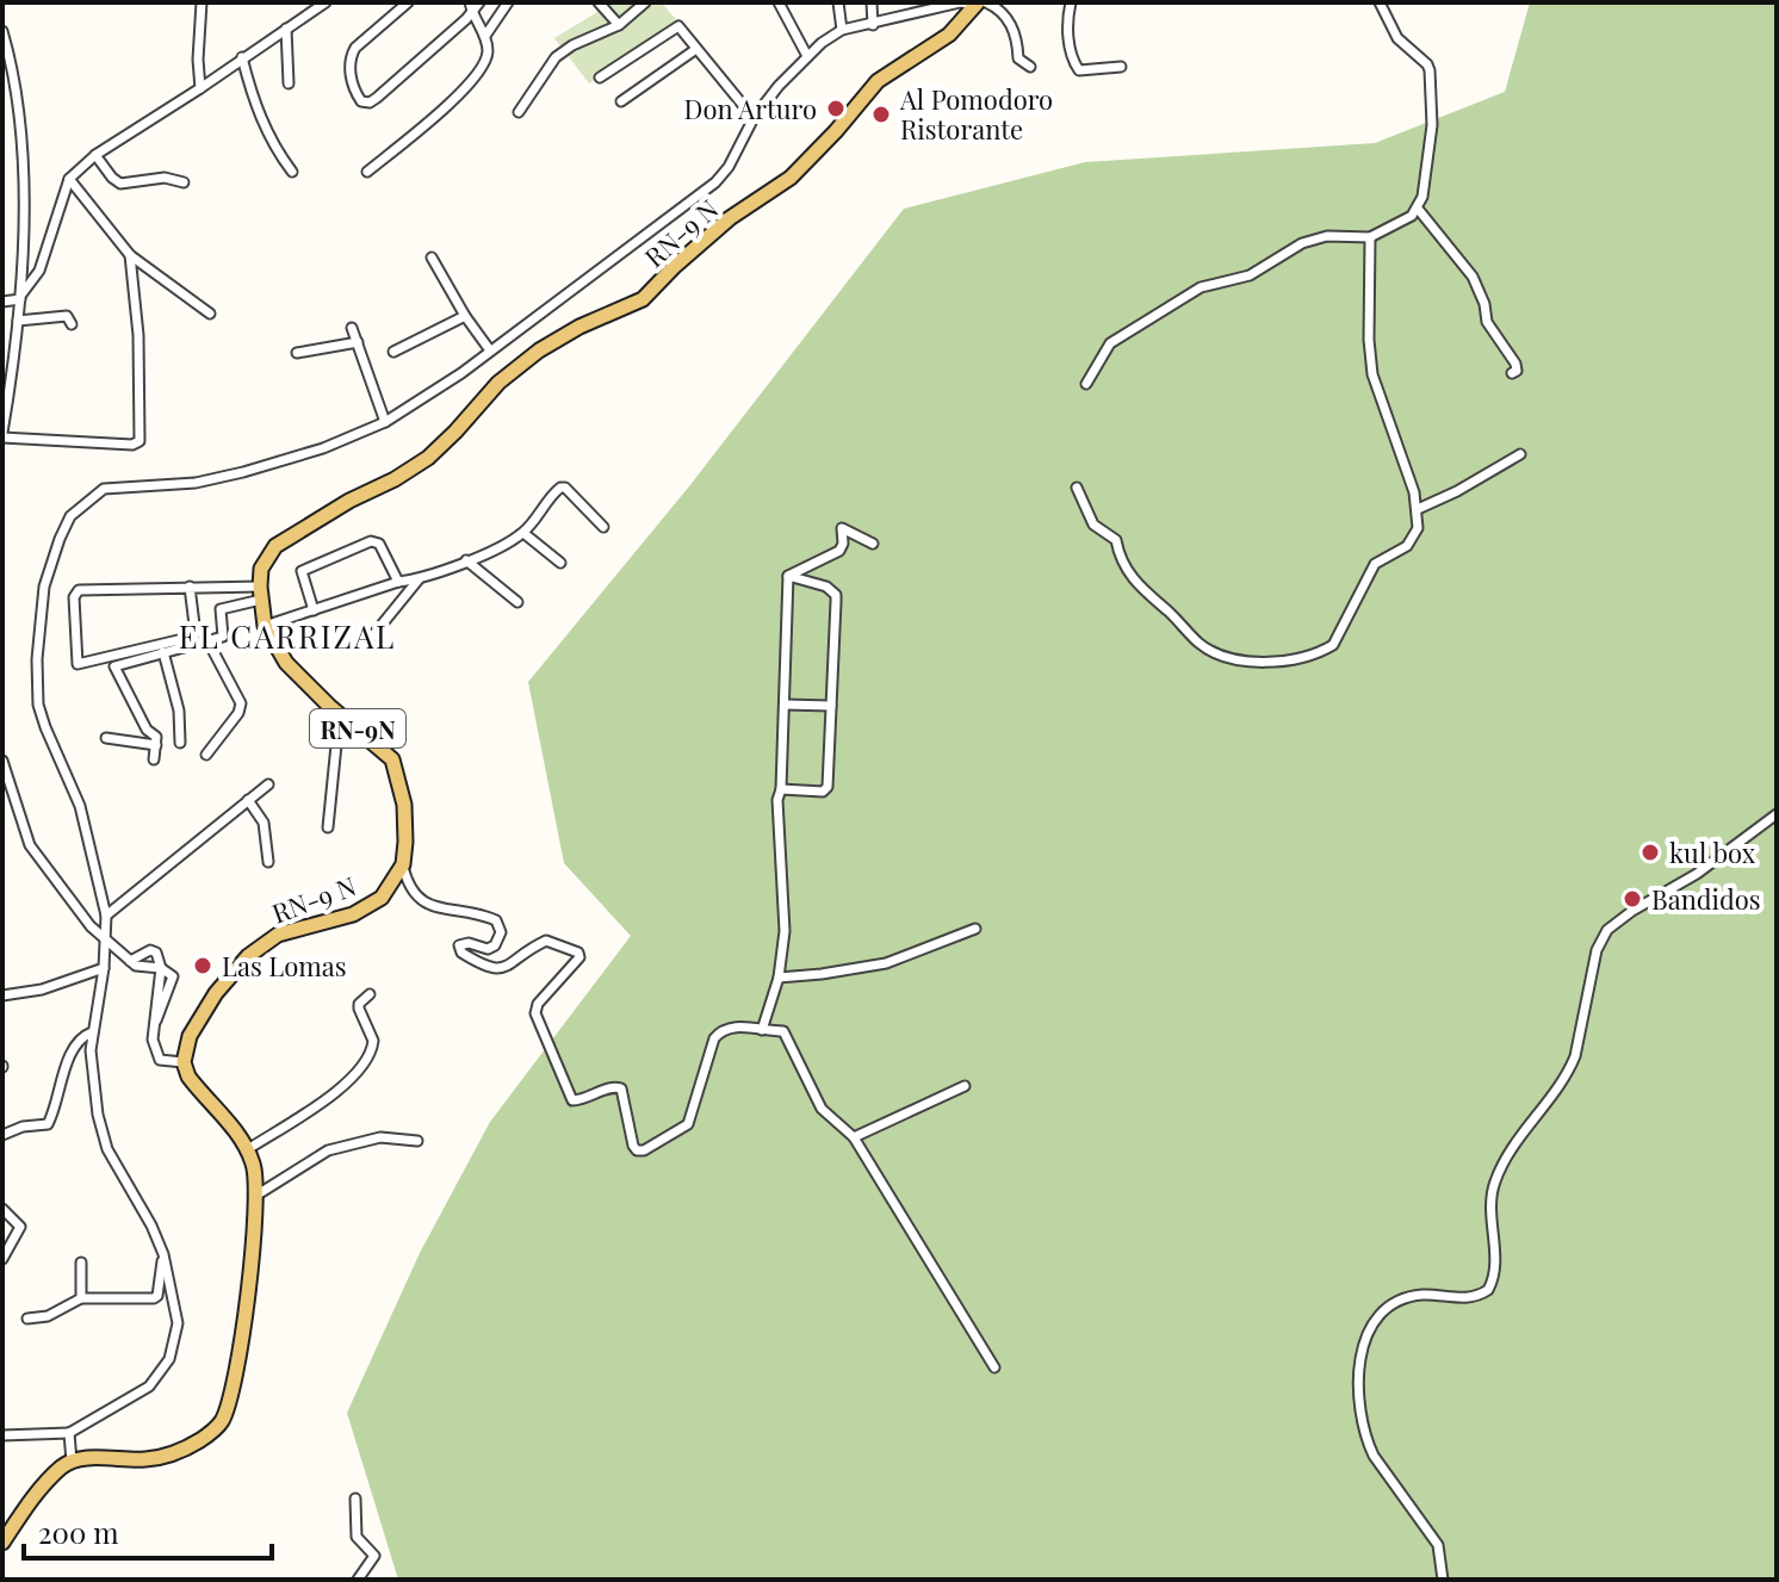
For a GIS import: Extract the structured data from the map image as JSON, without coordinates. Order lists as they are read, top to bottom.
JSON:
{
  "streets": {
    "main road": ["RN-9 N", "RN-9N"]
  },
  "crossings": [
    ["RN-9 N", "RN-9N"]
  ],
  "districts": ["EL CARRIZAL"],
  "places": [
    "Don Arturo",
    "Al Pomodoro Ristorante",
    "kul box",
    "Bandidos",
    "Las Lomas"
  ],
  "scale_bar": "200 m"
}
